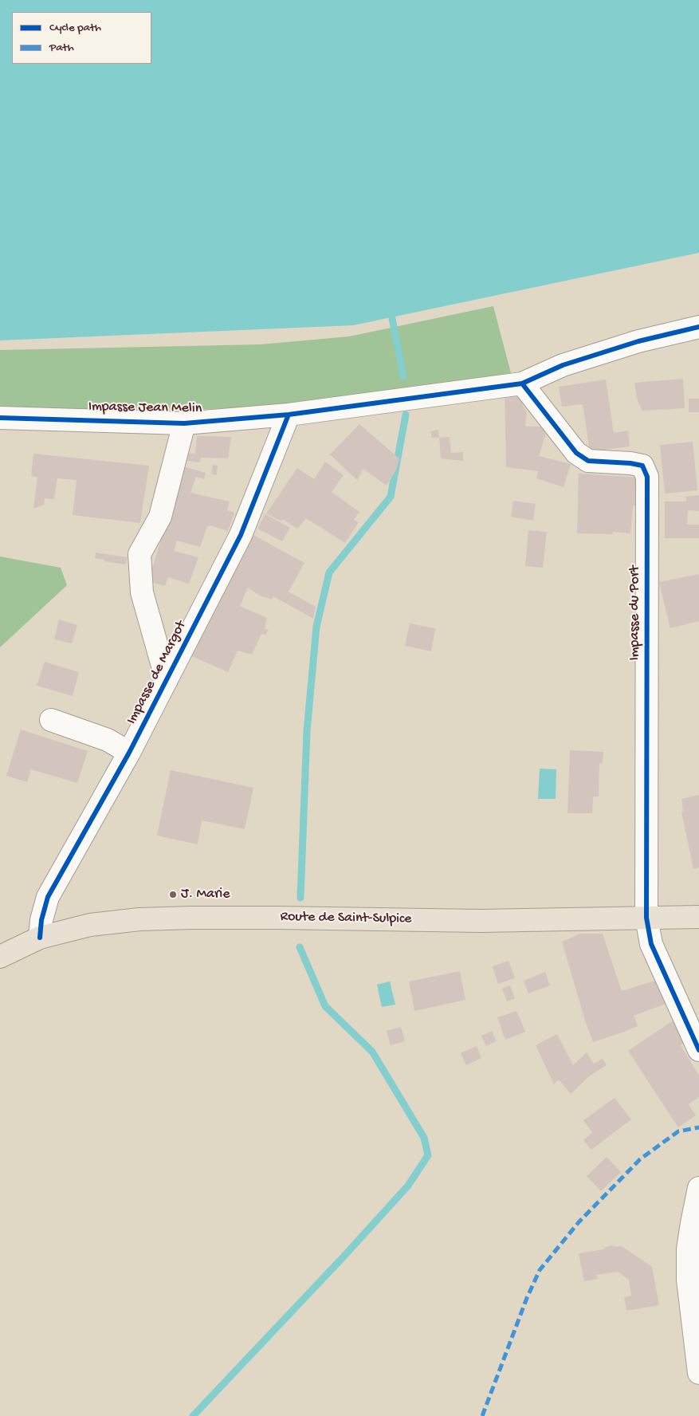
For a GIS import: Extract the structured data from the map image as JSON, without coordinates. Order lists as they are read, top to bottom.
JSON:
{
  "streets": {
    "main road": ["Route de Saint-Sulpice"],
    "street": ["Impasse Jean Melin", "Impasse du Port", "Impasse de Margot"]
  },
  "crossings": [
    ["Impasse Jean Melin", "Impasse du Port"],
    ["Impasse Jean Melin", "Impasse de Margot"],
    ["Impasse du Port", "Route de Saint-Sulpice"],
    ["Impasse de Margot", "Route de Saint-Sulpice"]
  ],
  "places": ["J. Marie"],
  "legend": ["Cycle path", "Path"]
}
